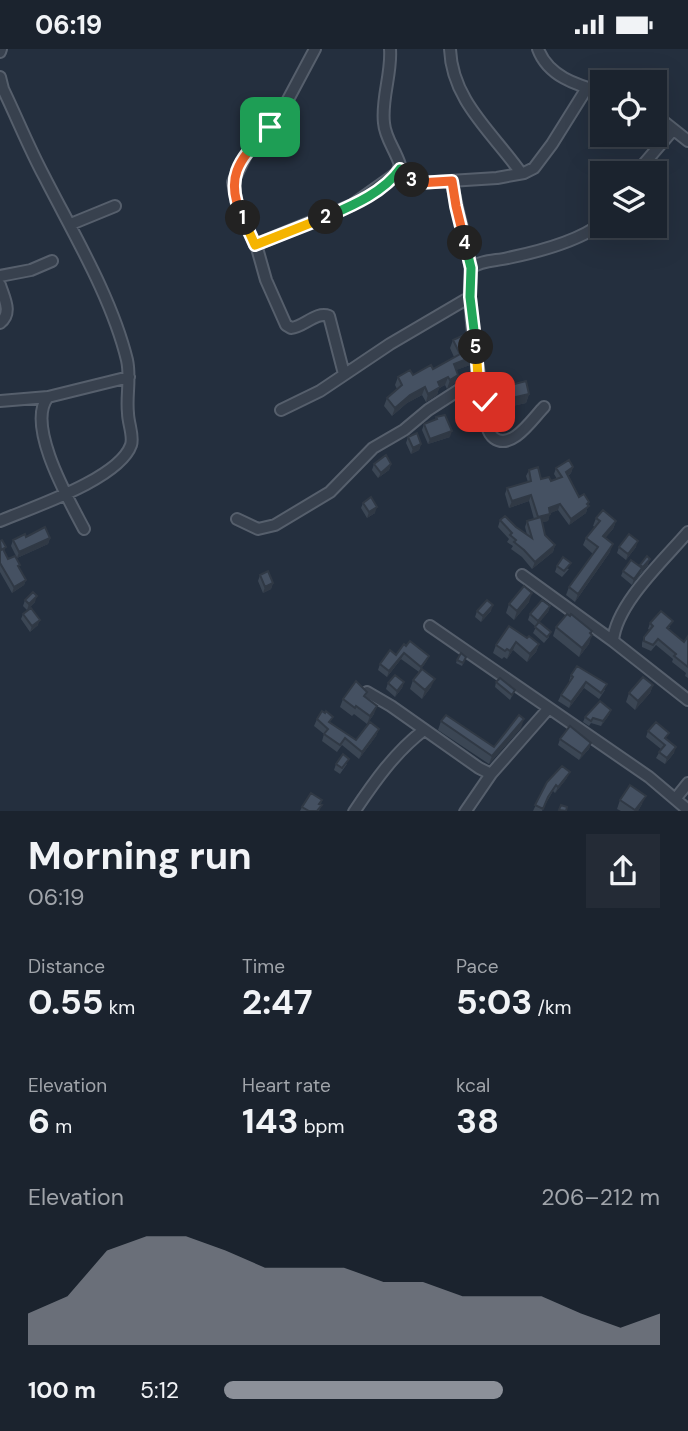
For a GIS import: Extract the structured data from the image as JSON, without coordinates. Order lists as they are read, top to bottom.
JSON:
{
  "page": {
    "status": "06:19",
    "pins": [
      "3",
      "2",
      "1",
      "4",
      "5"
    ],
    "heading": ["Morning run", "06:19"],
    "stats": [
      ["Distance", "0.55 km"],
      ["Time", "2:47"],
      ["Pace", "5:03 /km"],
      ["Elevation", "6 m"],
      ["Heart rate", "143 bpm"],
      ["kcal", "38"]
    ],
    "chart": ["Elevation", "206–212 m"],
    "list": [
      {
        "name": "100 m",
        "note": "5:12"
      }
    ]
  }
}
